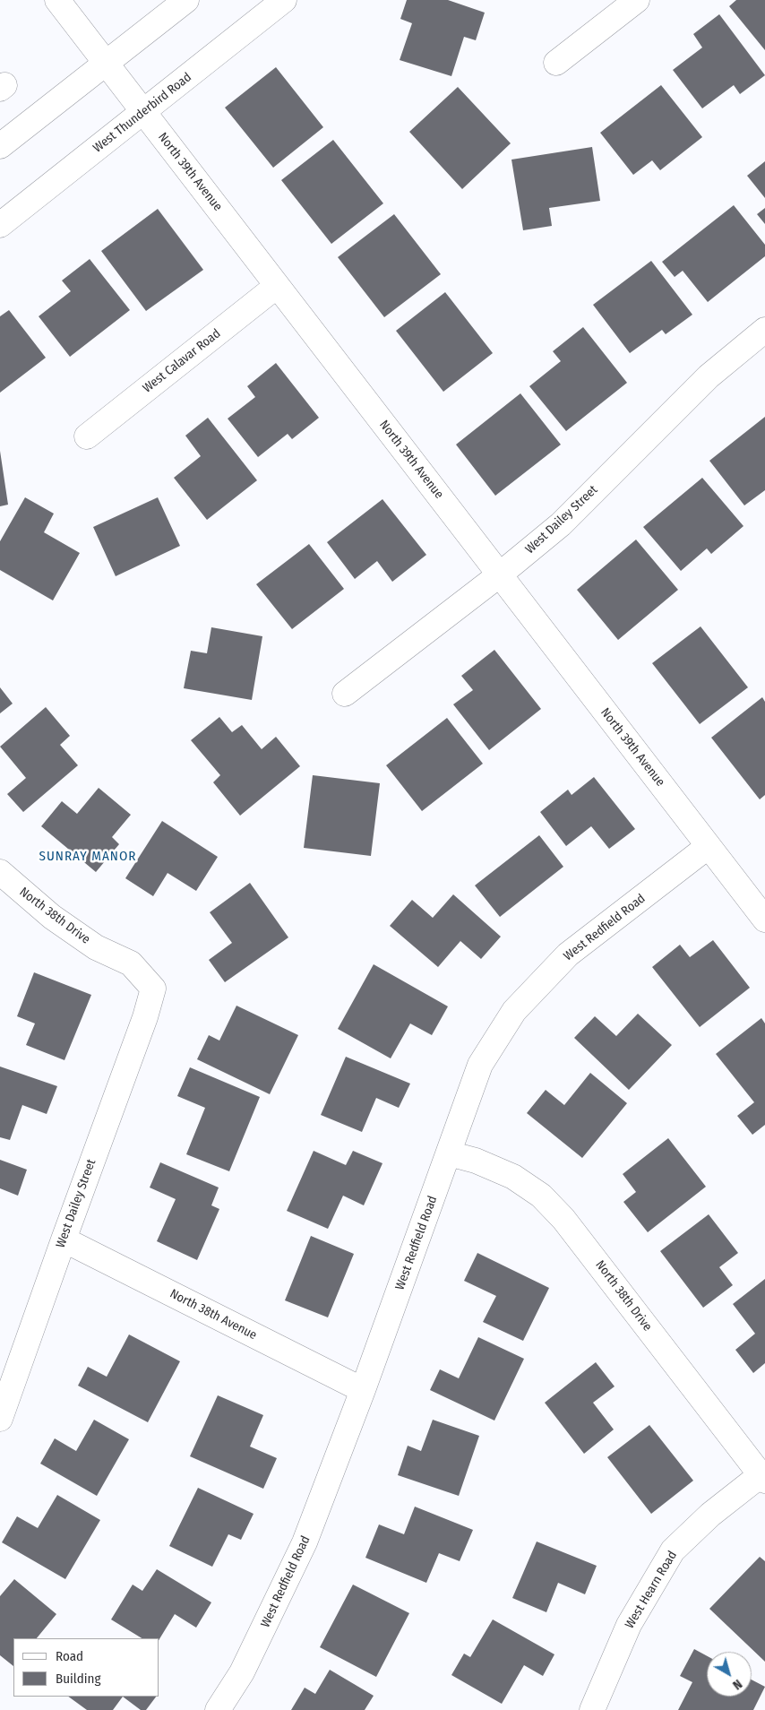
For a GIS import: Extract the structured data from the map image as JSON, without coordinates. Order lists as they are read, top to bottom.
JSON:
{
  "streets": {
    "street": [
      "West Thunderbird Road",
      "North 39th Avenue",
      "West Calavar Road",
      "West Dailey Street",
      "North 38th Drive",
      "West Redfield Road",
      "North 38th Avenue",
      "West Hearn Road"
    ]
  },
  "crossings": [
    ["West Thunderbird Road", "North 39th Avenue"],
    ["North 39th Avenue", "West Calavar Road"],
    ["North 39th Avenue", "West Dailey Street"],
    ["North 39th Avenue", "West Redfield Road"],
    ["West Dailey Street", "North 38th Drive"],
    ["West Dailey Street", "North 38th Avenue"],
    ["North 38th Drive", "West Redfield Road"],
    ["North 38th Drive", "West Hearn Road"],
    ["West Redfield Road", "North 38th Avenue"]
  ],
  "districts": ["SUNRAY MANOR"],
  "legend": ["Road", "Building"],
  "north": "bottom right"
}
